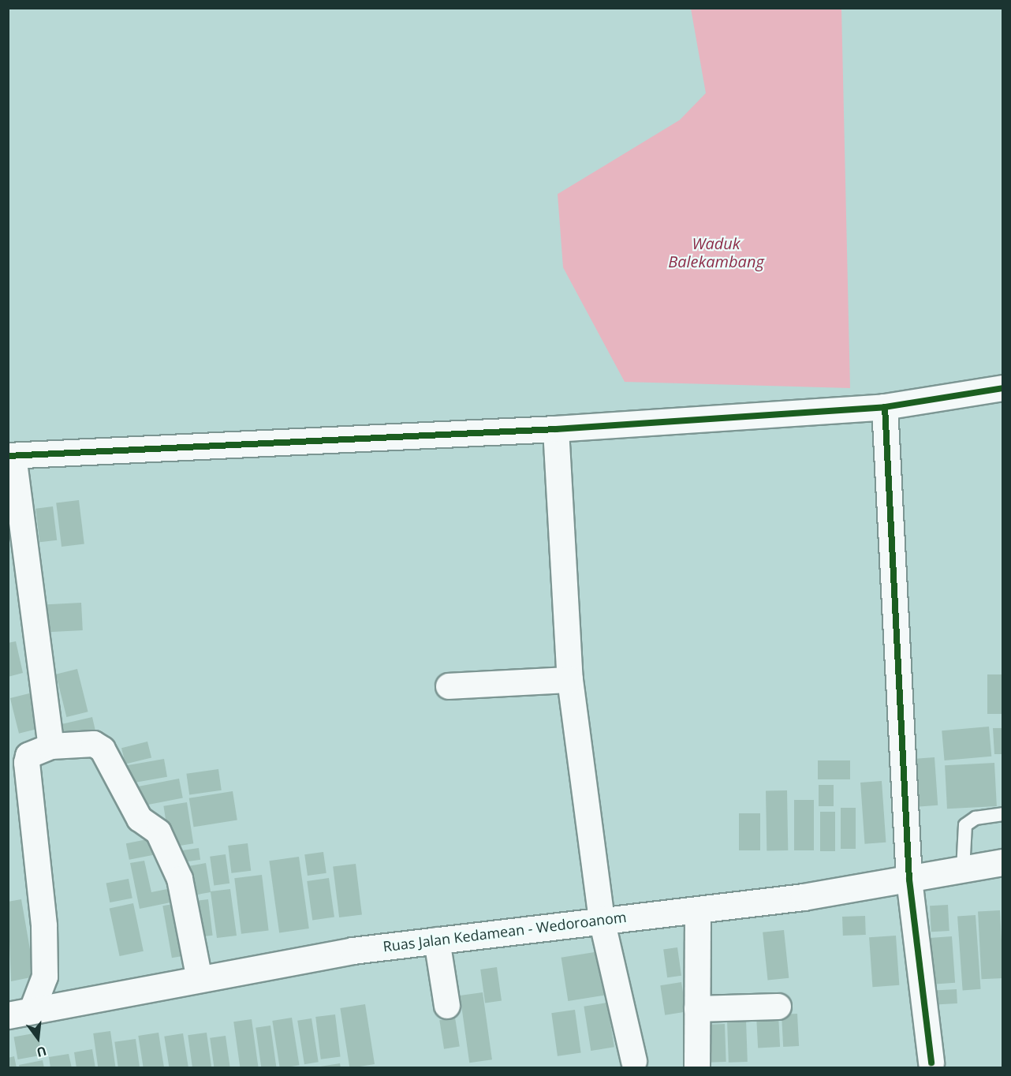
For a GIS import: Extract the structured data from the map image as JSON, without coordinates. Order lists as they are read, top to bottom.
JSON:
{
  "streets": {
    "main road": ["Ruas Jalan Kedamean - Wedoroanom"]
  },
  "water": ["Waduk Balekambang"],
  "north": "bottom"
}
